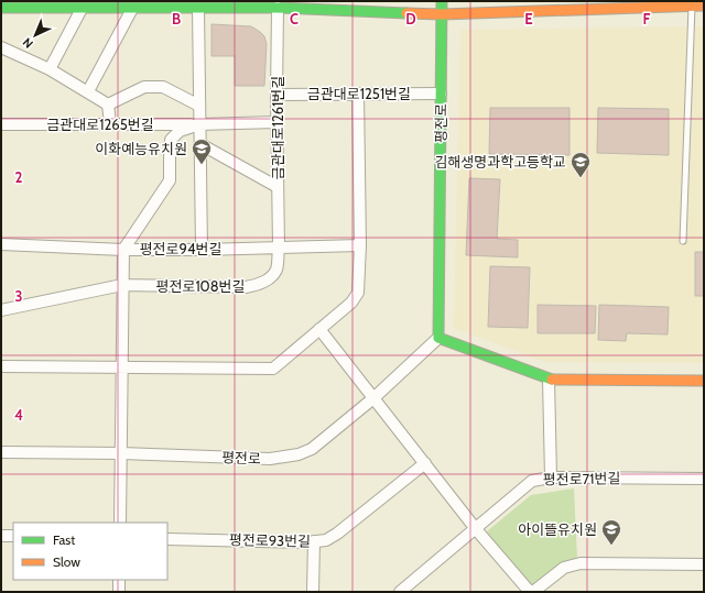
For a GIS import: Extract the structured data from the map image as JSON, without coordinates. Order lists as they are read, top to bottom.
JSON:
{
  "streets": {
    "main road": ["평전로"],
    "street": [
      "금관대로1251번길",
      "금관대로1265번길",
      "금관대로1261번길",
      "평전로94번길",
      "평전로108번길",
      "평전로71번길",
      "평전로93번길"
    ]
  },
  "crossings": [
    ["금관대로1251번길", "평전로"],
    ["금관대로1251번길", "금관대로1261번길"],
    ["금관대로1265번길", "금관대로1261번길"],
    ["금관대로1261번길", "평전로94번길"],
    ["금관대로1261번길", "평전로108번길"],
    ["평전로94번길", "평전로108번길"]
  ],
  "places": {
    "school or university": ["이화예능유치원", "김해생명과학고등학교", "아이뜰유치원"]
  },
  "legend": ["Fast", "Slow"],
  "north": "bottom left",
  "grid": {
    "columns": [
      "B",
      "C",
      "D",
      "E",
      "F"
    ],
    "rows": ["2", "3", "4"]
  }
}
